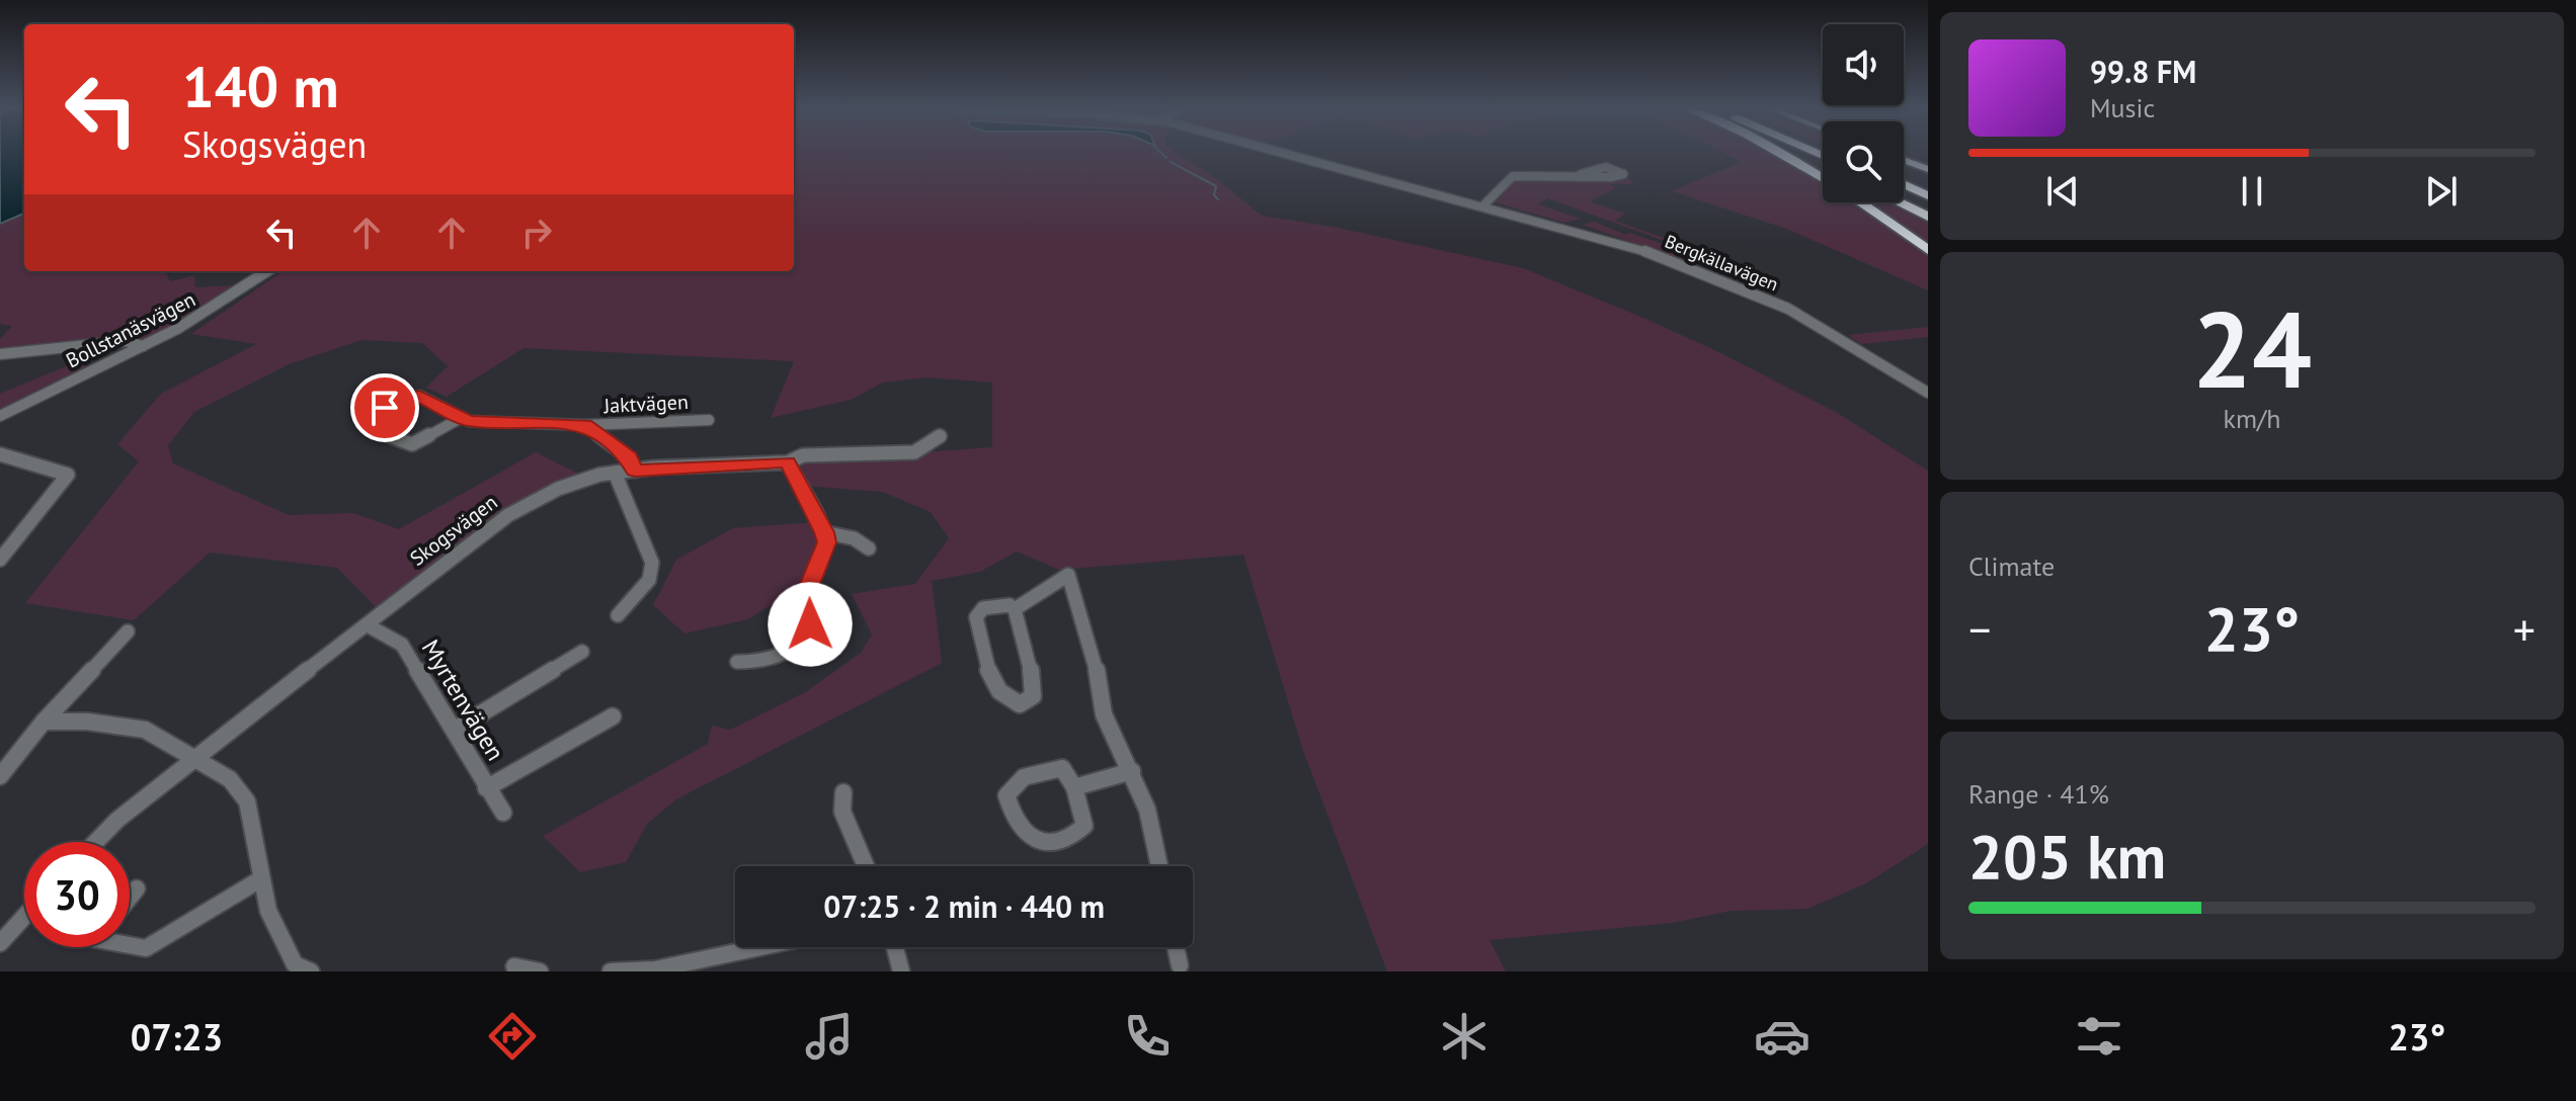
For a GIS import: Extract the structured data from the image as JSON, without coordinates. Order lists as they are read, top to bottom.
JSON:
{
  "streets": {
    "street": [
      "Bergkällavägen",
      "Bollstanäsvägen",
      "Jaktvägen",
      "Skogsvägen",
      "Myrtenvägen"
    ]
  },
  "crossings": [
    ["Jaktvägen", "Skogsvägen"],
    ["Skogsvägen", "Myrtenvägen"]
  ],
  "page": {
    "turn": ["140 m", "Skogsvägen"],
    "song": ["99.8 FM", "Music"],
    "tile": [
      ["24", "km/h"],
      "Climate",
      ["Range · 41%", "205 km"]
    ],
    "heat": ["−", "23°", "+"],
    "limit": "30",
    "trip": "07:25 · 2 min · 440 m",
    "tabs": ["07:23", "23°"]
  }
}
